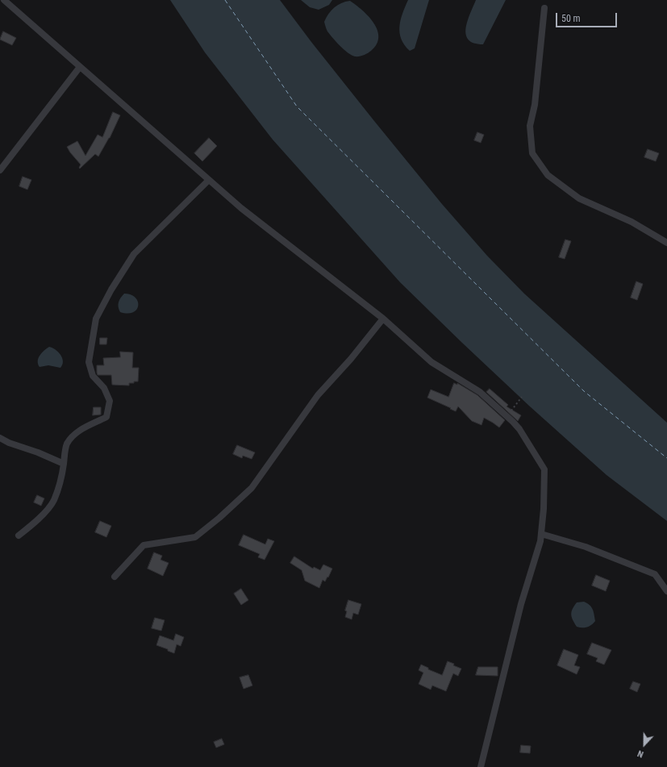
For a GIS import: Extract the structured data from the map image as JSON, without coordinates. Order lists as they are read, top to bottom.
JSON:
{
  "scale_bar": "50 m",
  "north": "bottom"
}
